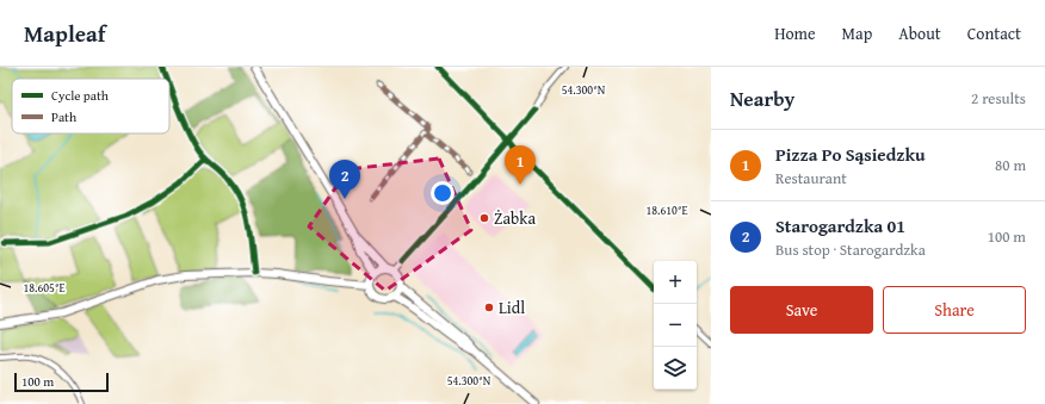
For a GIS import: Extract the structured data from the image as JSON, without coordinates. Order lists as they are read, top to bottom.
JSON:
{
  "places": ["Żabka", "Lidl"],
  "legend": ["Cycle path", "Path"],
  "scale_bar": "100 m",
  "page": {
    "header": "Mapleaf",
    "nav": [
      "Home",
      "Map",
      "About",
      "Contact"
    ],
    "heading": ["Nearby", "2 results"],
    "list": [
      {
        "mark": "1",
        "name": "Pizza Po Sąsiedzku",
        "note": "Restaurant",
        "value": "80 m"
      },
      {
        "mark": "2",
        "name": "Starogardzka 01",
        "note": "Bus stop · Starogardzka",
        "value": "100 m"
      }
    ],
    "pins": ["1", "2"],
    "map_buttons": ["+", "−"],
    "buttons": ["Save", "Share"],
    "scale": "100 m"
  },
  "coordinates": ["54.300°N", "18.610°E", "18.605°E"]
}
